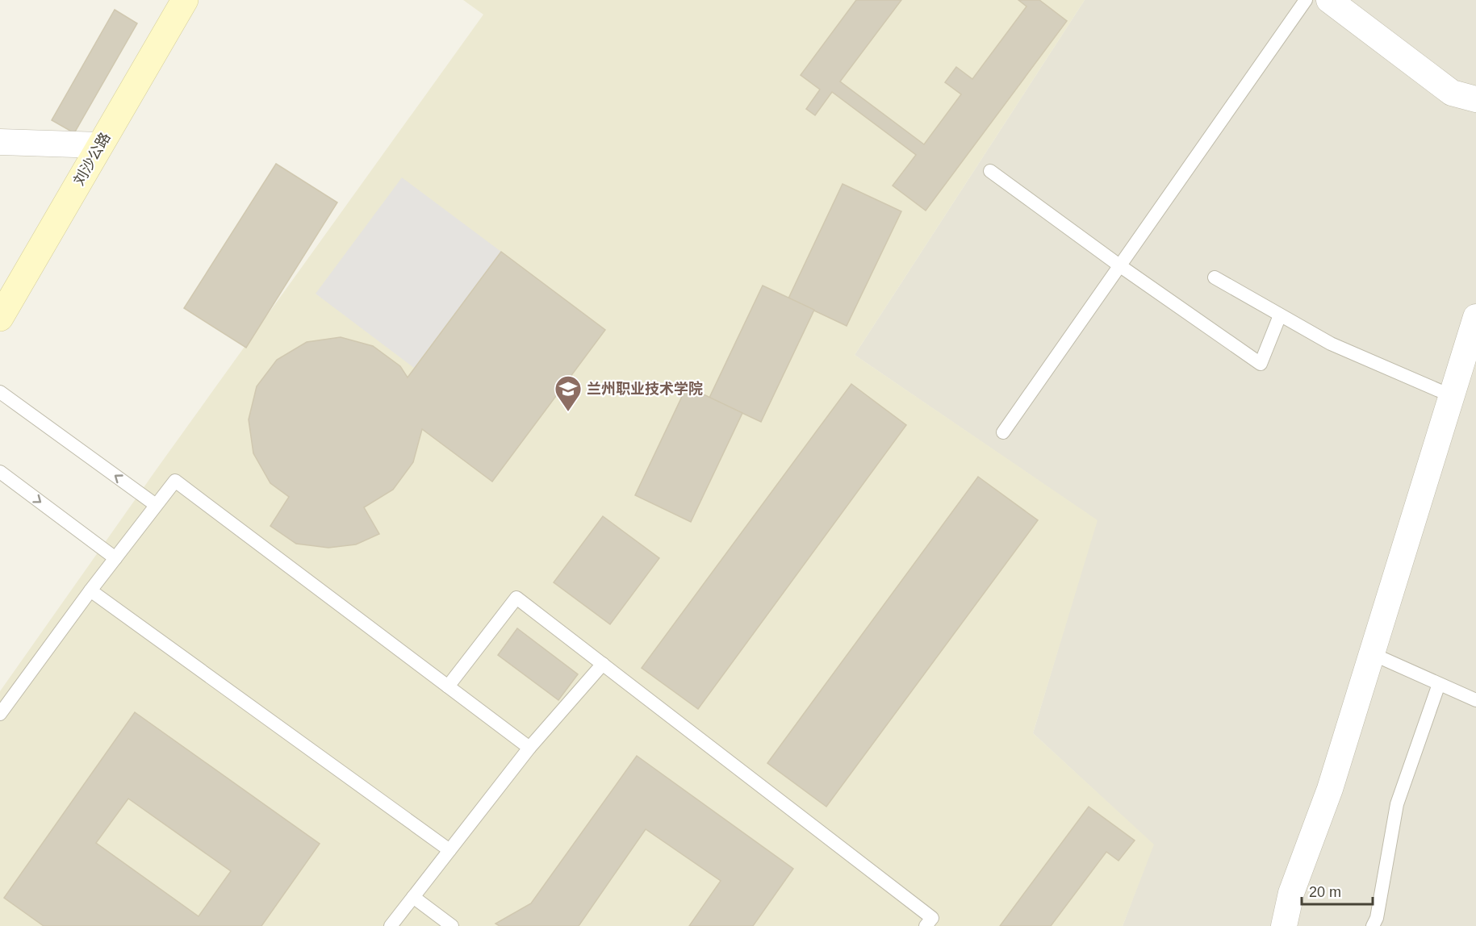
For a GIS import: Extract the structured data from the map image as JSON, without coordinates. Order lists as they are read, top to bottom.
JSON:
{
  "streets": {
    "main road": ["刘沙公路"]
  },
  "places": {
    "school or university": ["兰州职业技术学院"]
  },
  "scale_bar": "20 m"
}
